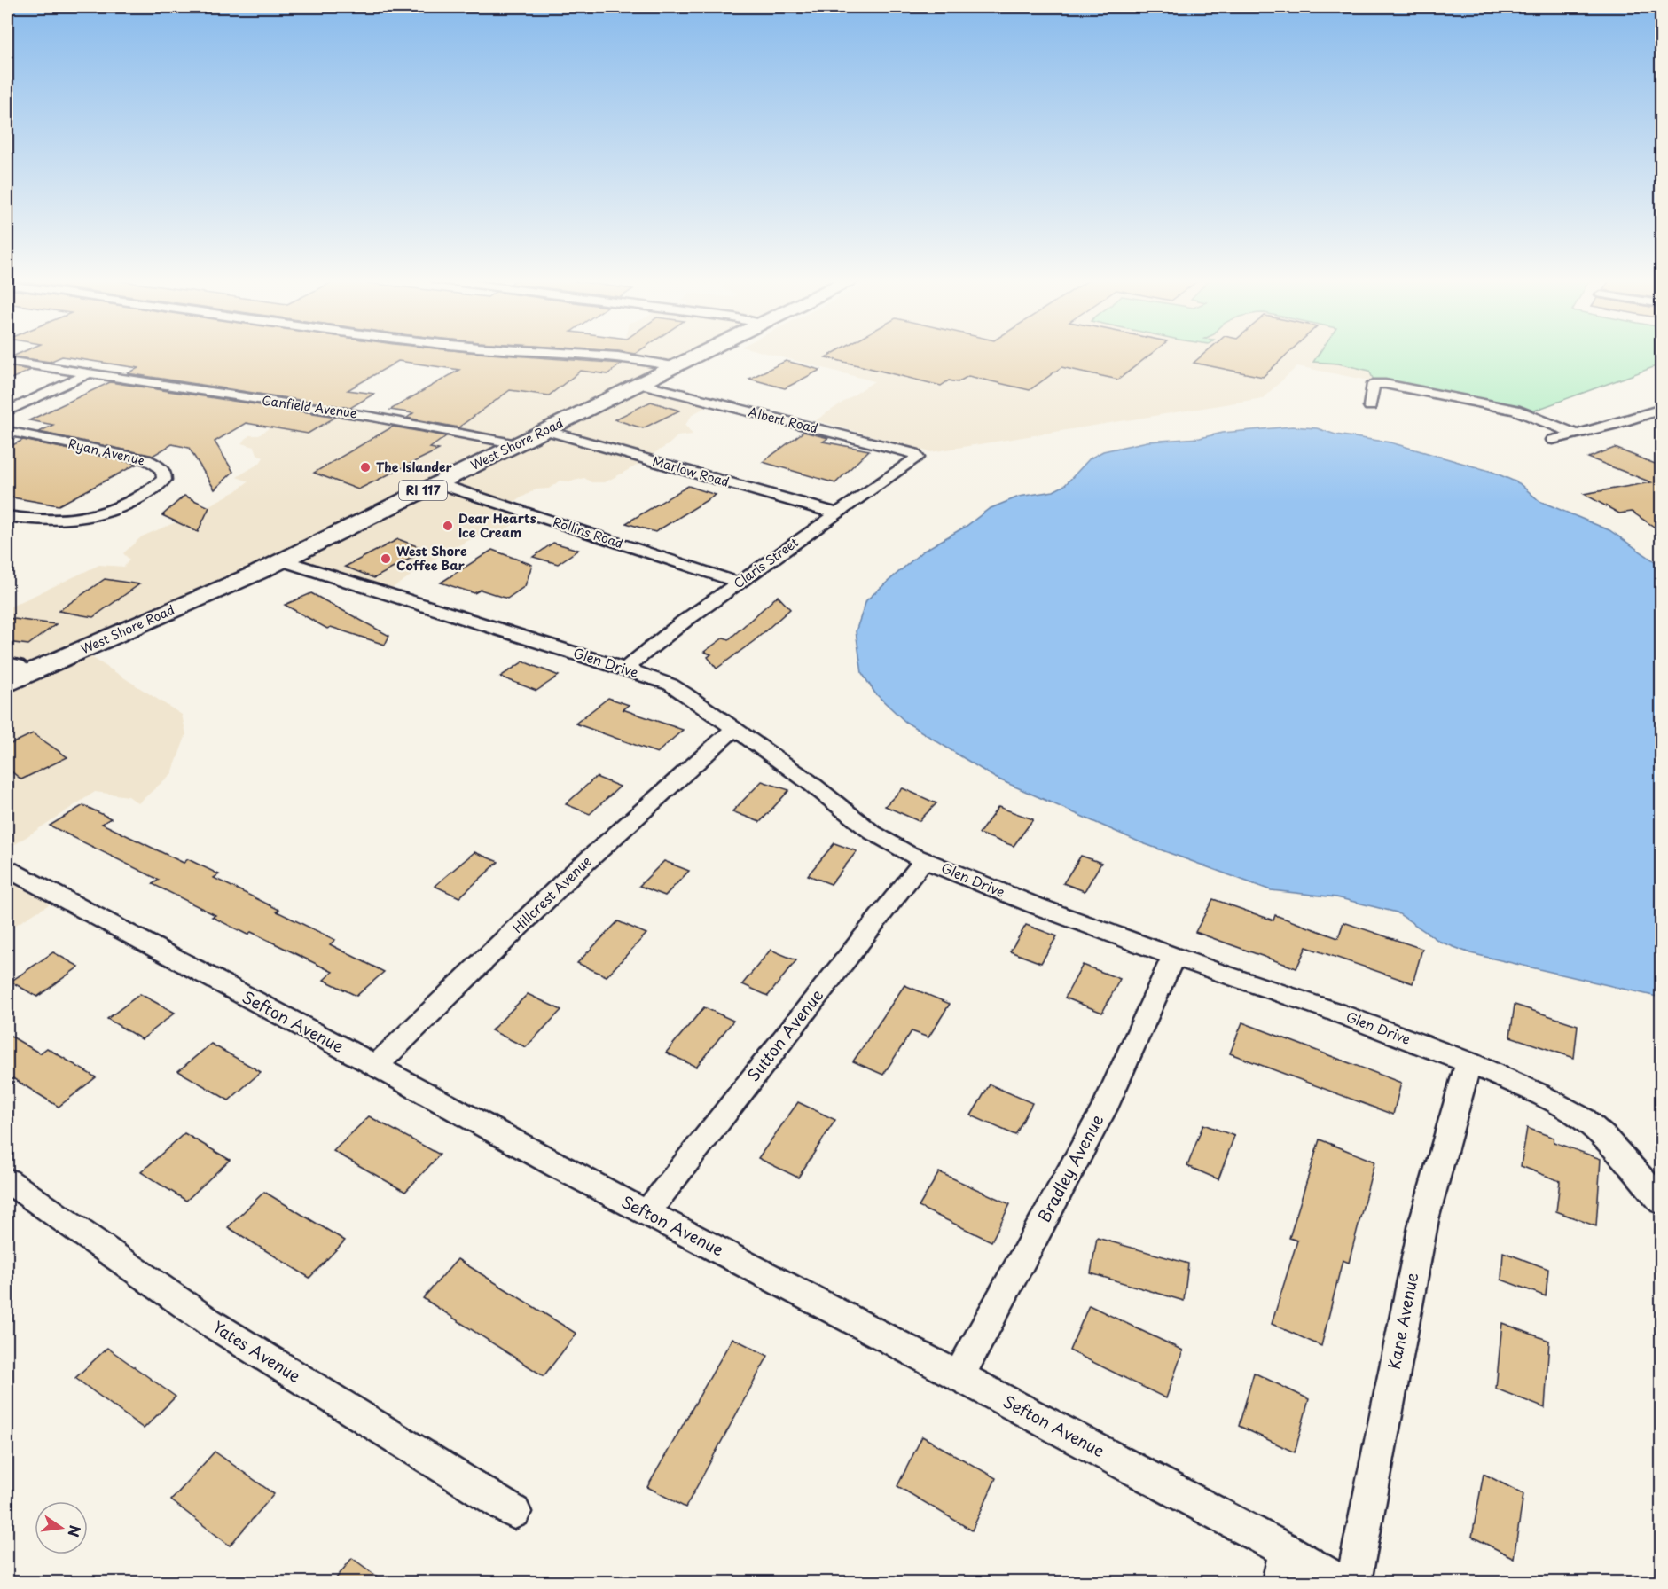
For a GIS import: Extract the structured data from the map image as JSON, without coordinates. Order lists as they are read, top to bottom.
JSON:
{
  "streets": {
    "main road": ["West Shore Road", "RI 117"],
    "street": [
      "Canfield Avenue",
      "Albert Road",
      "Ryan Avenue",
      "Marlow Road",
      "Rollins Road",
      "Claris Street",
      "Glen Drive",
      "Hillcrest Avenue",
      "Sefton Avenue",
      "Sutton Avenue",
      "Bradley Avenue",
      "Kane Avenue",
      "Yates Avenue"
    ]
  },
  "crossings": [
    ["Canfield Avenue", "West Shore Road"],
    ["Albert Road", "West Shore Road"],
    ["Albert Road", "Claris Street"],
    ["West Shore Road", "Marlow Road"],
    ["West Shore Road", "Rollins Road"],
    ["West Shore Road", "Glen Drive"],
    ["Marlow Road", "Claris Street"],
    ["Rollins Road", "Claris Street"],
    ["Claris Street", "Glen Drive"],
    ["Glen Drive", "Hillcrest Avenue"],
    ["Glen Drive", "Sutton Avenue"],
    ["Glen Drive", "Bradley Avenue"],
    ["Glen Drive", "Kane Avenue"],
    ["Hillcrest Avenue", "Sefton Avenue"],
    ["Sefton Avenue", "Sutton Avenue"],
    ["Sefton Avenue", "Bradley Avenue"]
  ],
  "places": ["The Islander", "Dear Hearts Ice Cream", "West Shore Coffee Bar"],
  "north": "right"
}
